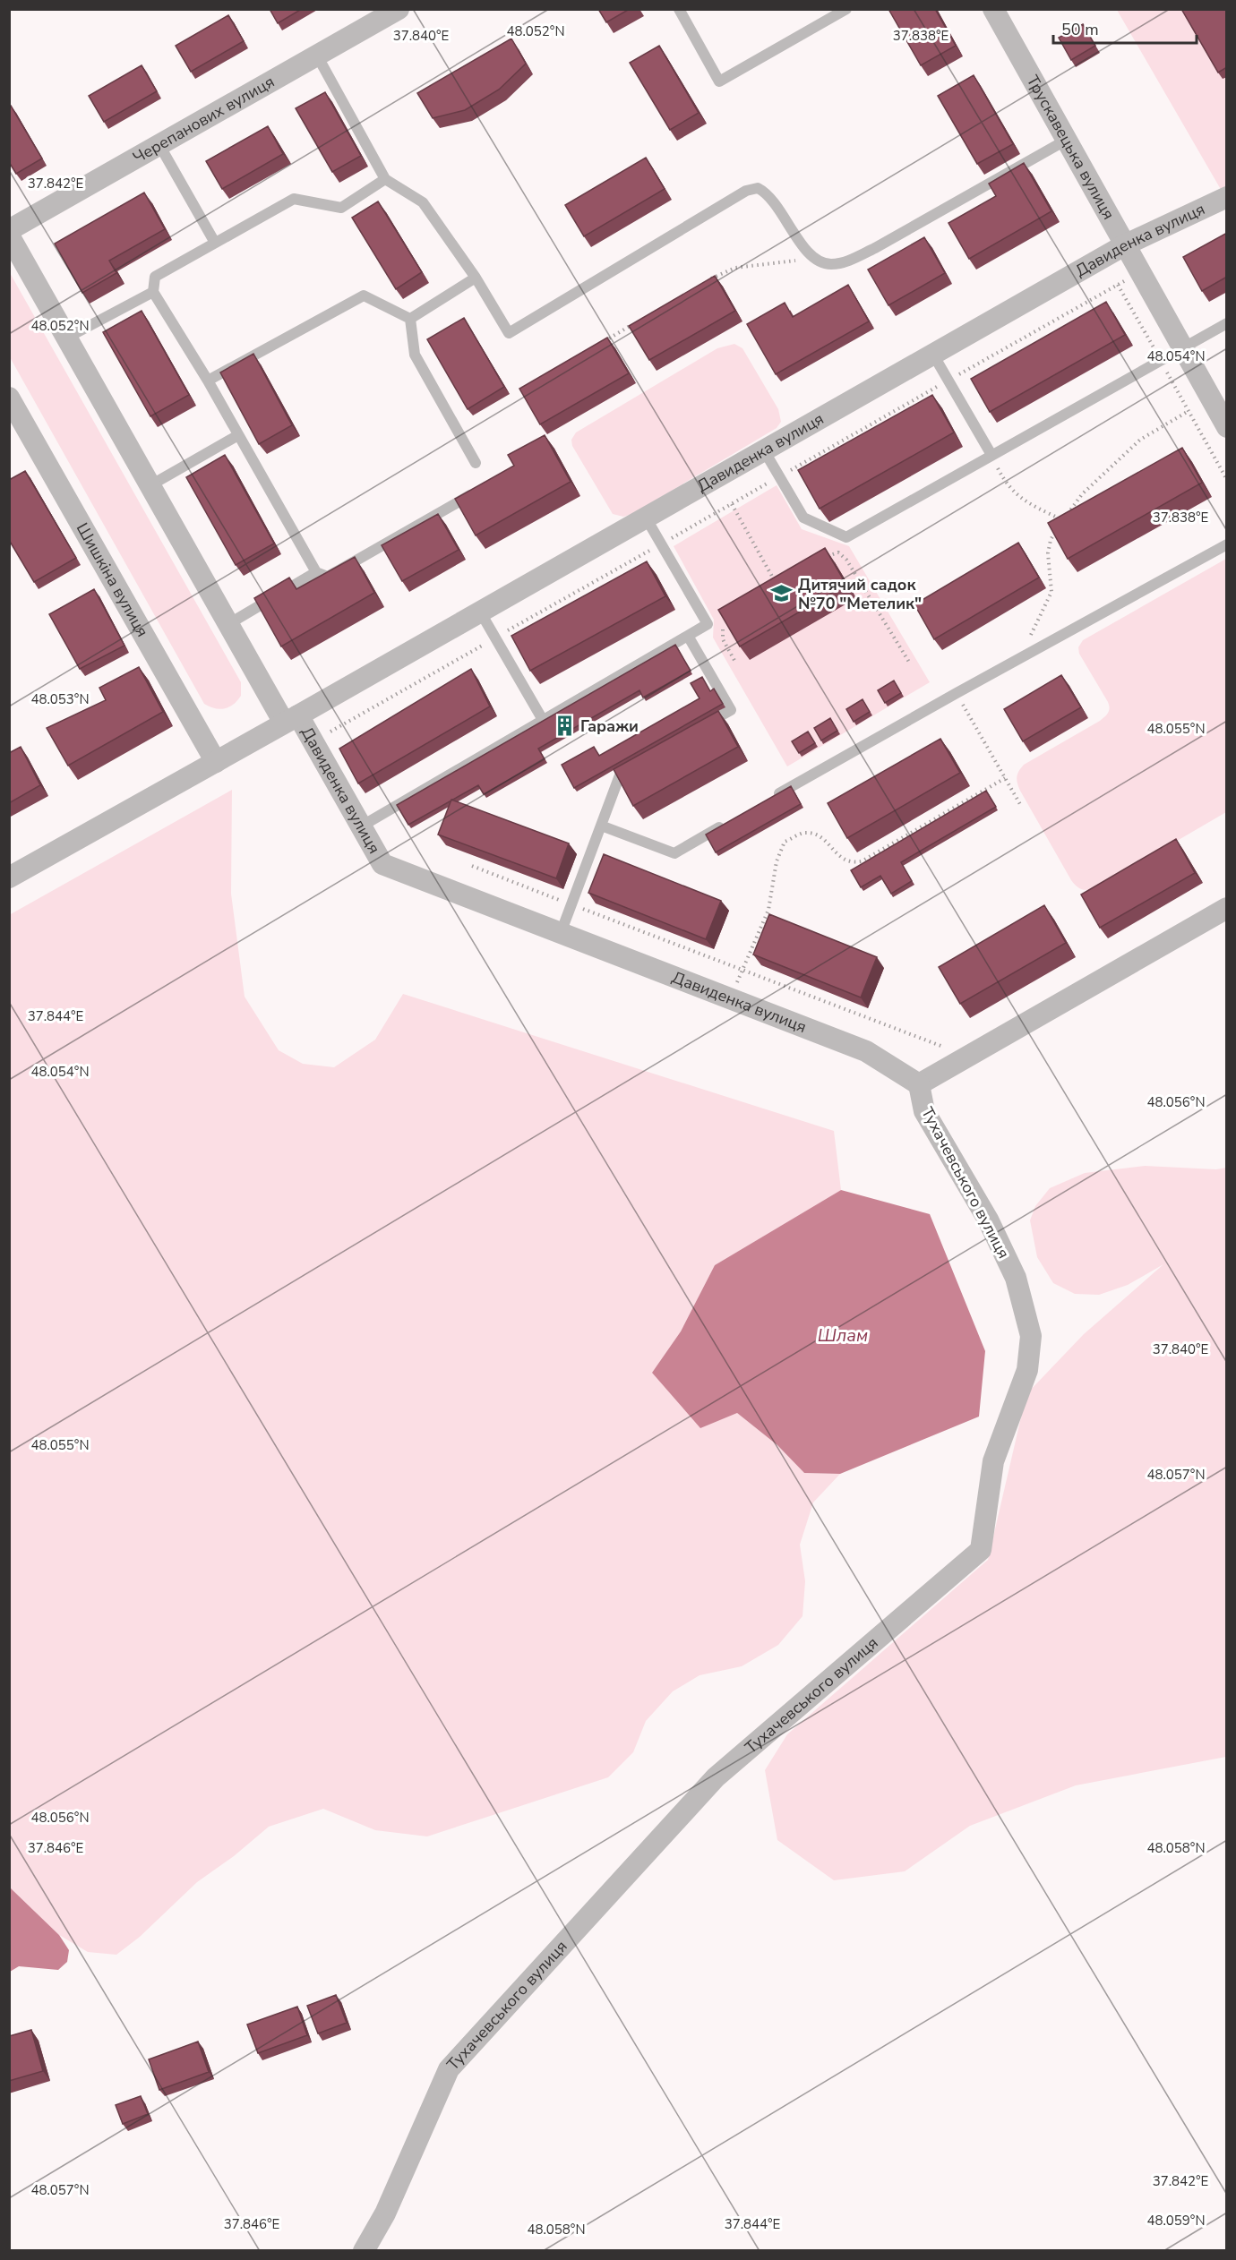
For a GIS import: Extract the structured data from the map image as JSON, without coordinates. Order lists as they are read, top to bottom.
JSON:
{
  "streets": {
    "street": [
      "Черепанових вулиця",
      "Трускавецька вулиця",
      "Давиденка вулиця",
      "Шишкiна вулиця",
      "Тухачевського вулиця"
    ]
  },
  "crossings": [
    ["Трускавецька вулиця", "Давиденка вулиця"],
    ["Давиденка вулиця", "Шишкiна вулиця"],
    ["Давиденка вулиця", "Тухачевського вулиця"]
  ],
  "water": ["Шлам"],
  "places": {
    "school or university": ["Дитячий садок №70 \"Метелик\""],
    "building": ["Гаражи"]
  },
  "scale_bar": "50 m",
  "coordinates": [
    "48.052°N",
    "37.840°E",
    "37.838°E",
    "37.842°E",
    "48.054°N",
    "48.053°N",
    "48.055°N",
    "37.844°E",
    "48.056°N",
    "48.057°N",
    "48.058°N",
    "37.846°E",
    "48.059°N"
  ]
}
